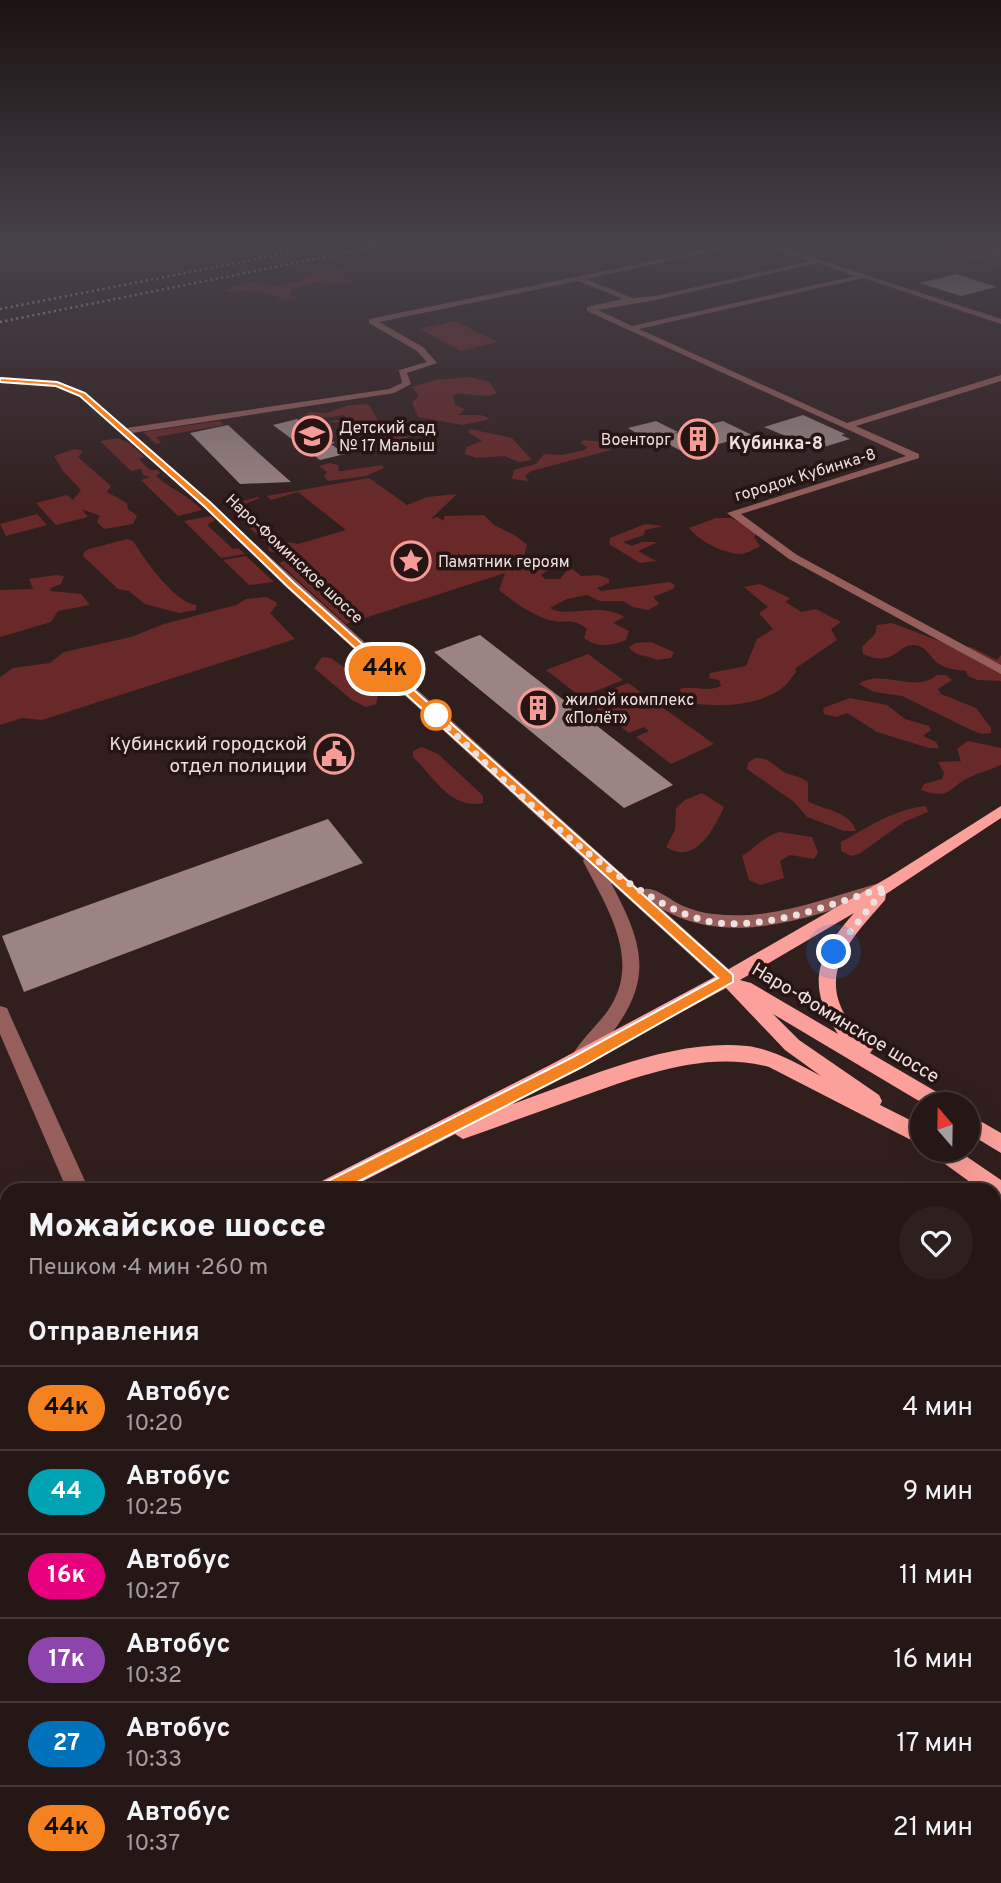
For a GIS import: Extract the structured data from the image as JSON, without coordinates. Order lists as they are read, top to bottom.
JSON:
{
  "streets": {
    "main road": ["Наро-Фоминское шоссе"],
    "street": ["городок Кубинка-8"]
  },
  "districts": ["Кубинка-8"],
  "places": {
    "school or university": ["Детский сад № 17 Малыш"],
    "building": ["Военторг", "жилой комплекс «Полёт»"],
    "place": ["Памятник героям"],
    "public building": ["Кубинский городской отдел полиции"]
  },
  "lines": ["bus line 44к"],
  "north": "top",
  "page": {
    "on_map": "44к",
    "heading": [
      ["Можайское шоссе", "Пешком · 4 мин · 260 m"],
      "Отправления"
    ],
    "list": [
      {
        "mark": "44к",
        "name": "Автобус",
        "note": "10:20",
        "value": "4 мин"
      },
      {
        "mark": "44",
        "name": "Автобус",
        "note": "10:25",
        "value": "9 мин"
      },
      {
        "mark": "16к",
        "name": "Автобус",
        "note": "10:27",
        "value": "11 мин"
      },
      {
        "mark": "17к",
        "name": "Автобус",
        "note": "10:32",
        "value": "16 мин"
      },
      {
        "mark": "27",
        "name": "Автобус",
        "note": "10:33",
        "value": "17 мин"
      },
      {
        "mark": "44к",
        "name": "Автобус",
        "note": "10:37",
        "value": "21 мин"
      }
    ]
  }
}
